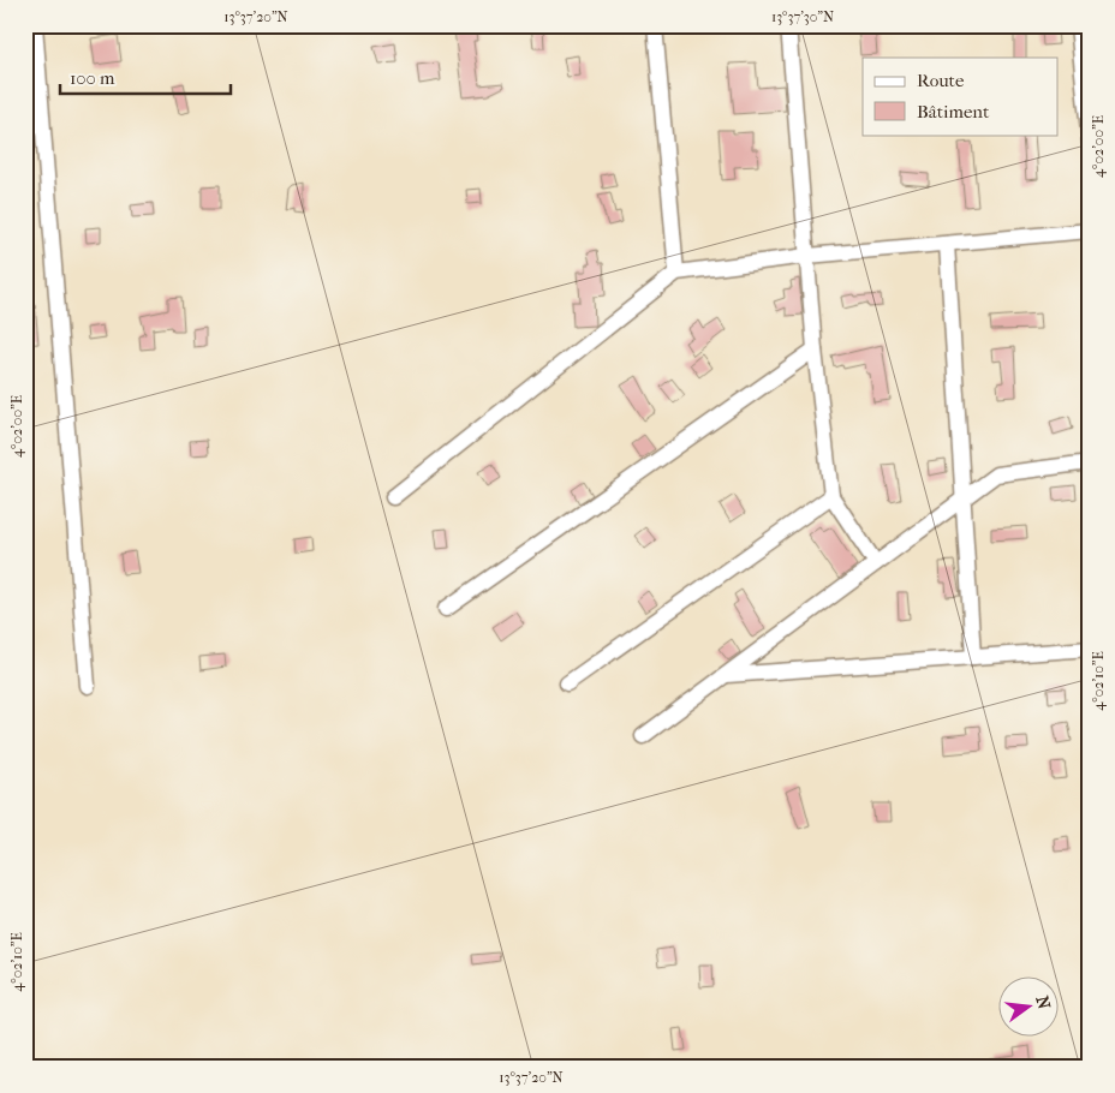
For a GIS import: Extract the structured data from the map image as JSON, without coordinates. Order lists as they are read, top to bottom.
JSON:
{
  "legend": ["Route", "Bâtiment"],
  "scale_bar": "100 m",
  "north": "right",
  "coordinates": [
    "13°37'20\"N",
    "13°37'30\"N",
    "4°02'00\"E",
    "4°02'10\"E"
  ]
}
